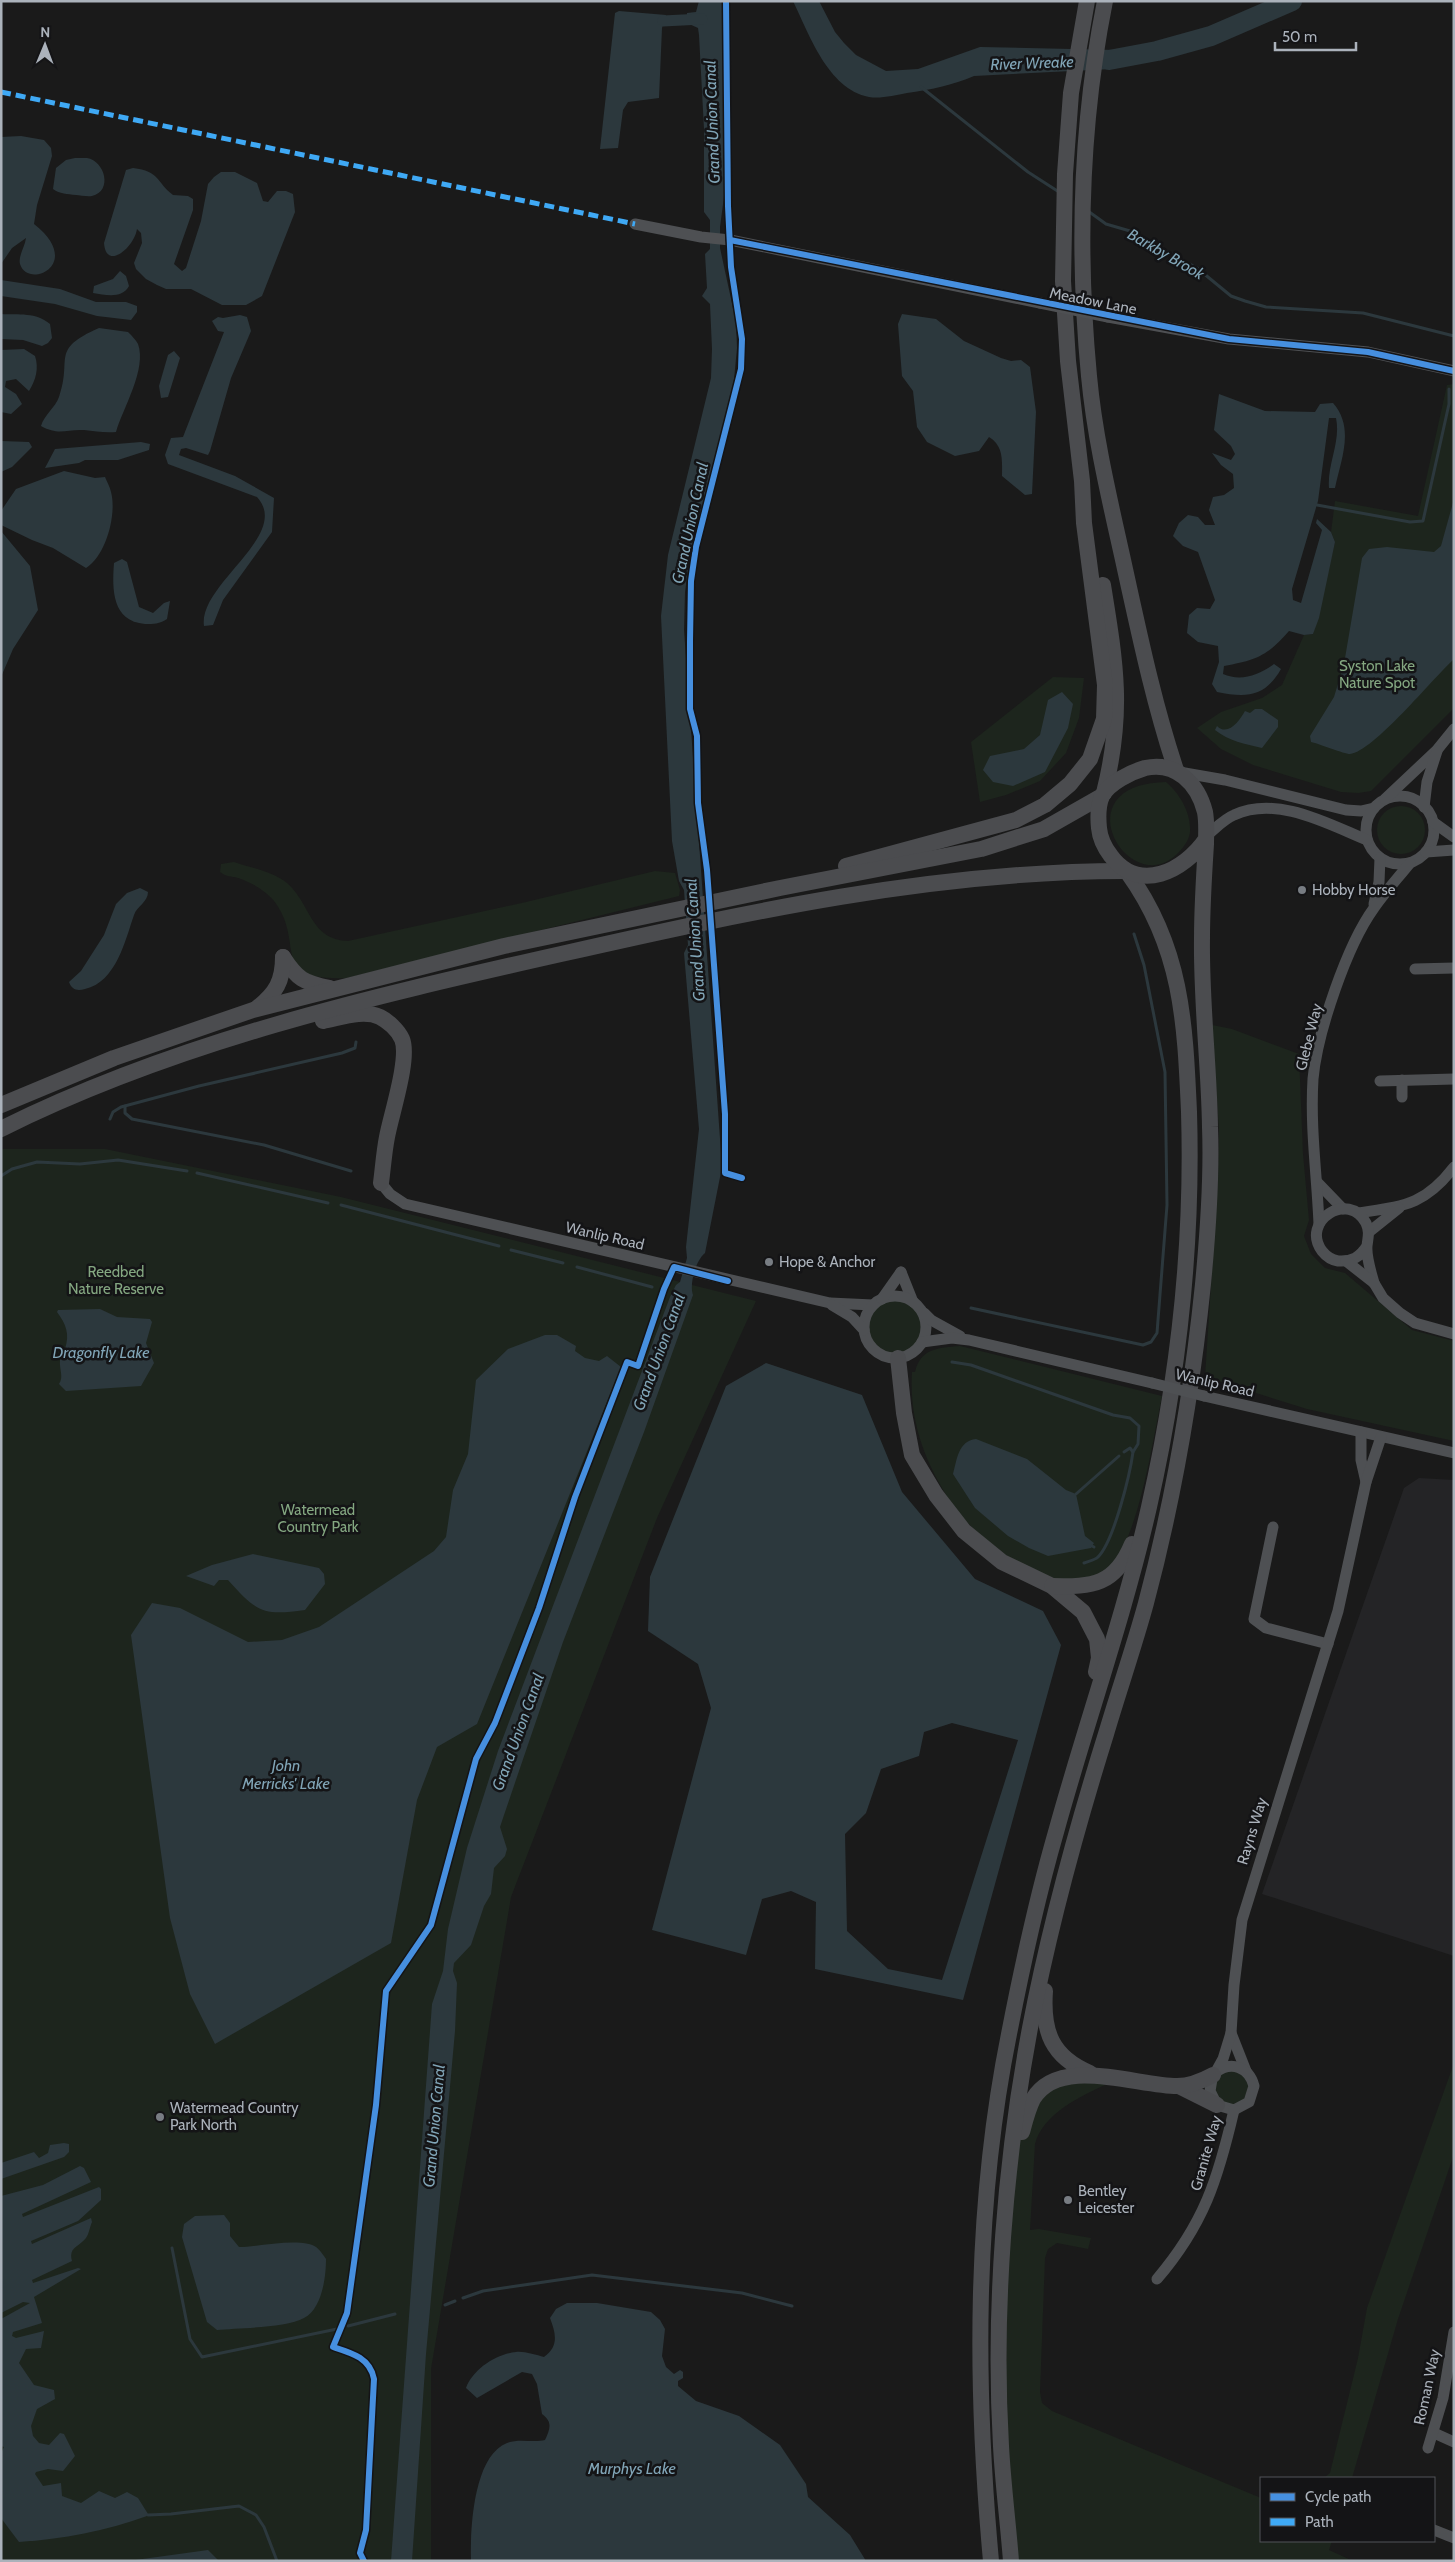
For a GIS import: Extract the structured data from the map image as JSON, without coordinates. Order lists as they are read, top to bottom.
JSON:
{
  "streets": {
    "street": [
      "Meadow Lane",
      "Glebe Way",
      "Wanlip Road",
      "Rayns Way",
      "Granite Way",
      "Roman Way"
    ]
  },
  "crossings": [
    ["Wanlip Road", "Rayns Way"],
    ["Rayns Way", "Granite Way"]
  ],
  "water": [
    "River Wreake",
    "Grand Union Canal",
    "Barkby Brook",
    "Dragonfly Lake",
    "John Merricks' Lake",
    "Murphys Lake"
  ],
  "parks": ["Syston Lake Nature Spot", "Reedbed Nature Reserve", "Watermead Country Park"],
  "places": [
    "Hobby Horse",
    "Hope & Anchor",
    "Watermead Country Park North",
    "Bentley Leicester"
  ],
  "legend": ["Cycle path", "Path"],
  "scale_bar": "50 m",
  "north": "top"
}
